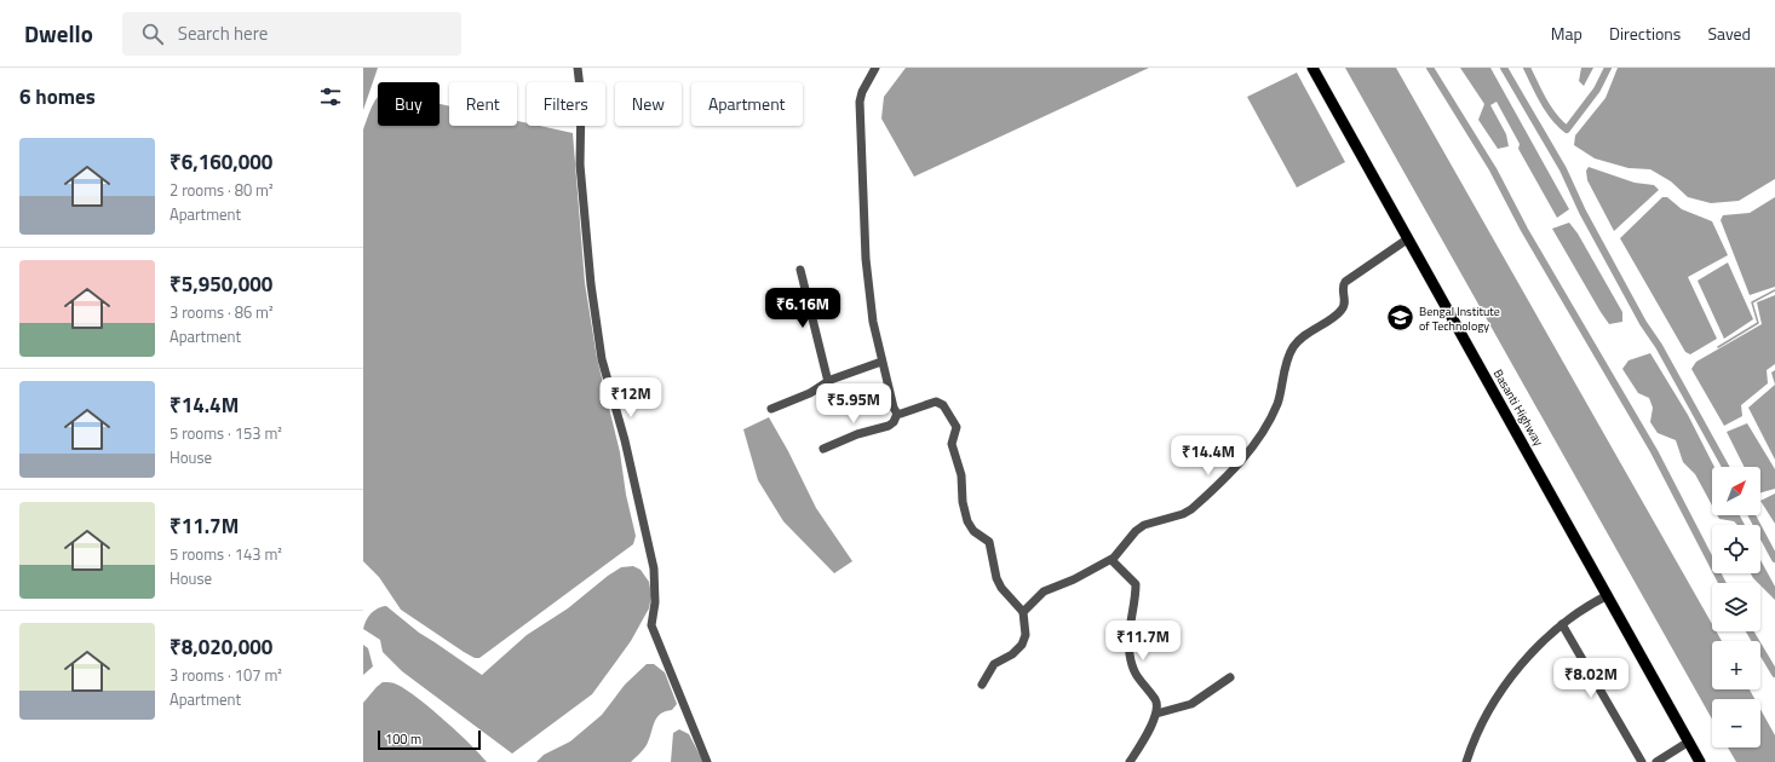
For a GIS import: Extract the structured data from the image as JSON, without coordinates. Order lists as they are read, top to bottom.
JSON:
{
  "streets": {
    "main road": ["Basanti Highway"]
  },
  "places": {
    "school or university": ["Bengal Institute of Technology"]
  },
  "scale_bar": "100 m",
  "north": "top right",
  "page": {
    "header": "Dwello",
    "search": "Search here",
    "nav": ["Map", "Directions", "Saved"],
    "heading": "6 homes",
    "chip": [
      "Buy",
      "Rent",
      "Filters",
      "New",
      "Apartment"
    ],
    "list": [
      {
        "name": "₹6,160,000",
        "note": "2 rooms · 80 m² · Apartment"
      },
      {
        "name": "₹5,950,000",
        "note": "3 rooms · 86 m² · Apartment"
      },
      {
        "name": "₹14.4M",
        "note": "5 rooms · 153 m² · House"
      },
      {
        "name": "₹11.7M",
        "note": "5 rooms · 143 m² · House"
      },
      {
        "name": "₹8,020,000",
        "note": "3 rooms · 107 m² · Apartment"
      }
    ],
    "price": [
      "₹6.16M",
      "₹12M",
      "₹5.95M",
      "₹14.4M",
      "₹11.7M",
      "₹8.02M"
    ],
    "map_buttons": ["+", "−"],
    "scale": "100 m"
  }
}
